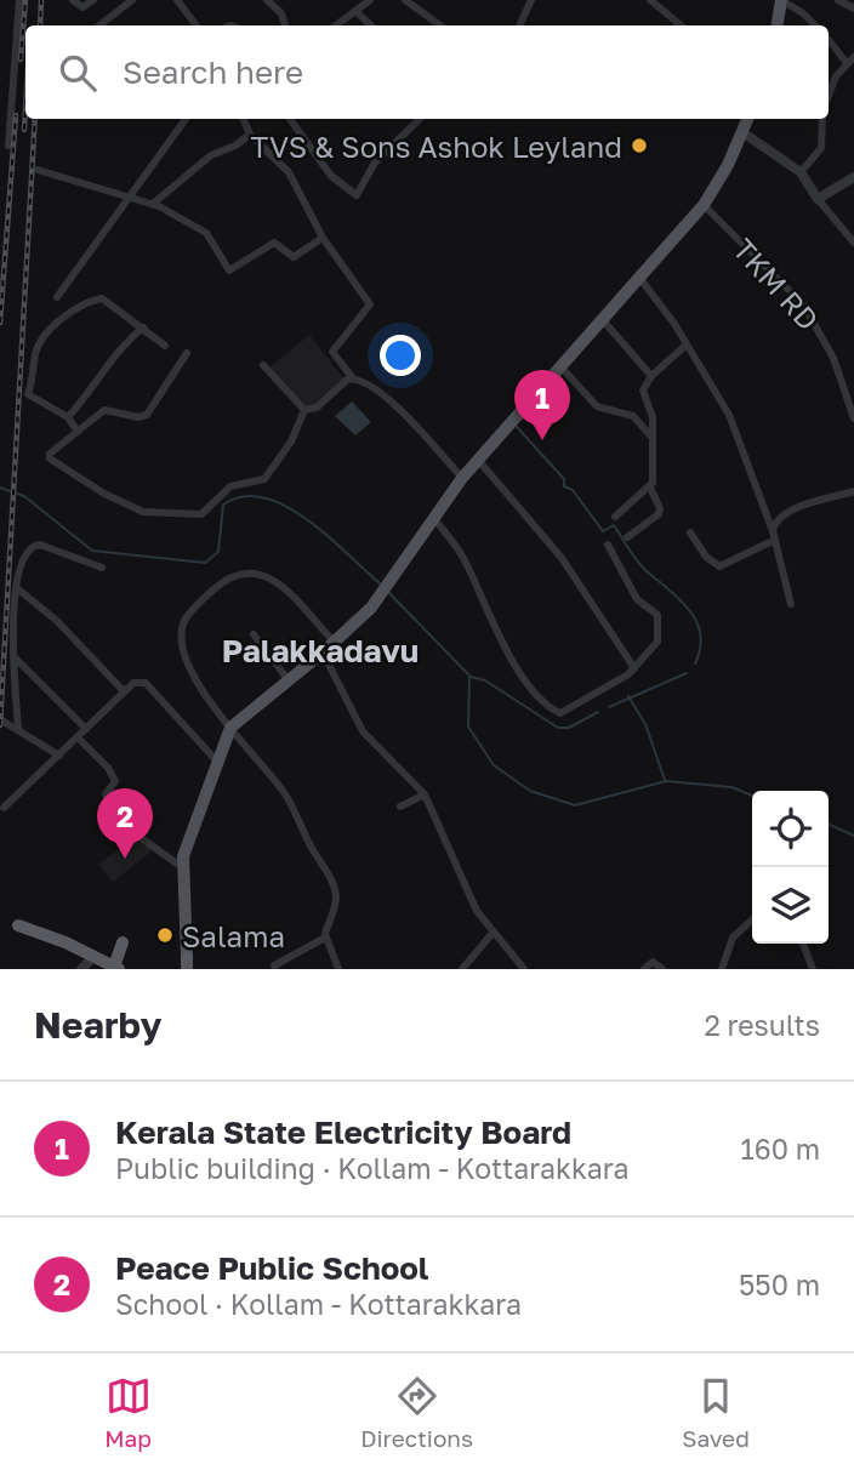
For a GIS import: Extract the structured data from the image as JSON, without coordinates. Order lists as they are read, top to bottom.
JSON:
{
  "streets": {
    "street": ["TKM RD"]
  },
  "districts": ["Palakkadavu"],
  "places": ["TVS & Sons Ashok Leyland", "Salama"],
  "page": {
    "search": "Search here",
    "pins": ["1", "2"],
    "heading": ["Nearby", "2 results"],
    "list": [
      {
        "mark": "1",
        "name": "Kerala State Electricity Board",
        "note": "Public building · Kollam - Kottarakkara",
        "value": "160 m"
      },
      {
        "mark": "2",
        "name": "Peace Public School",
        "note": "School · Kollam - Kottarakkara",
        "value": "550 m"
      }
    ],
    "nav": ["Map", "Directions", "Saved"]
  }
}
